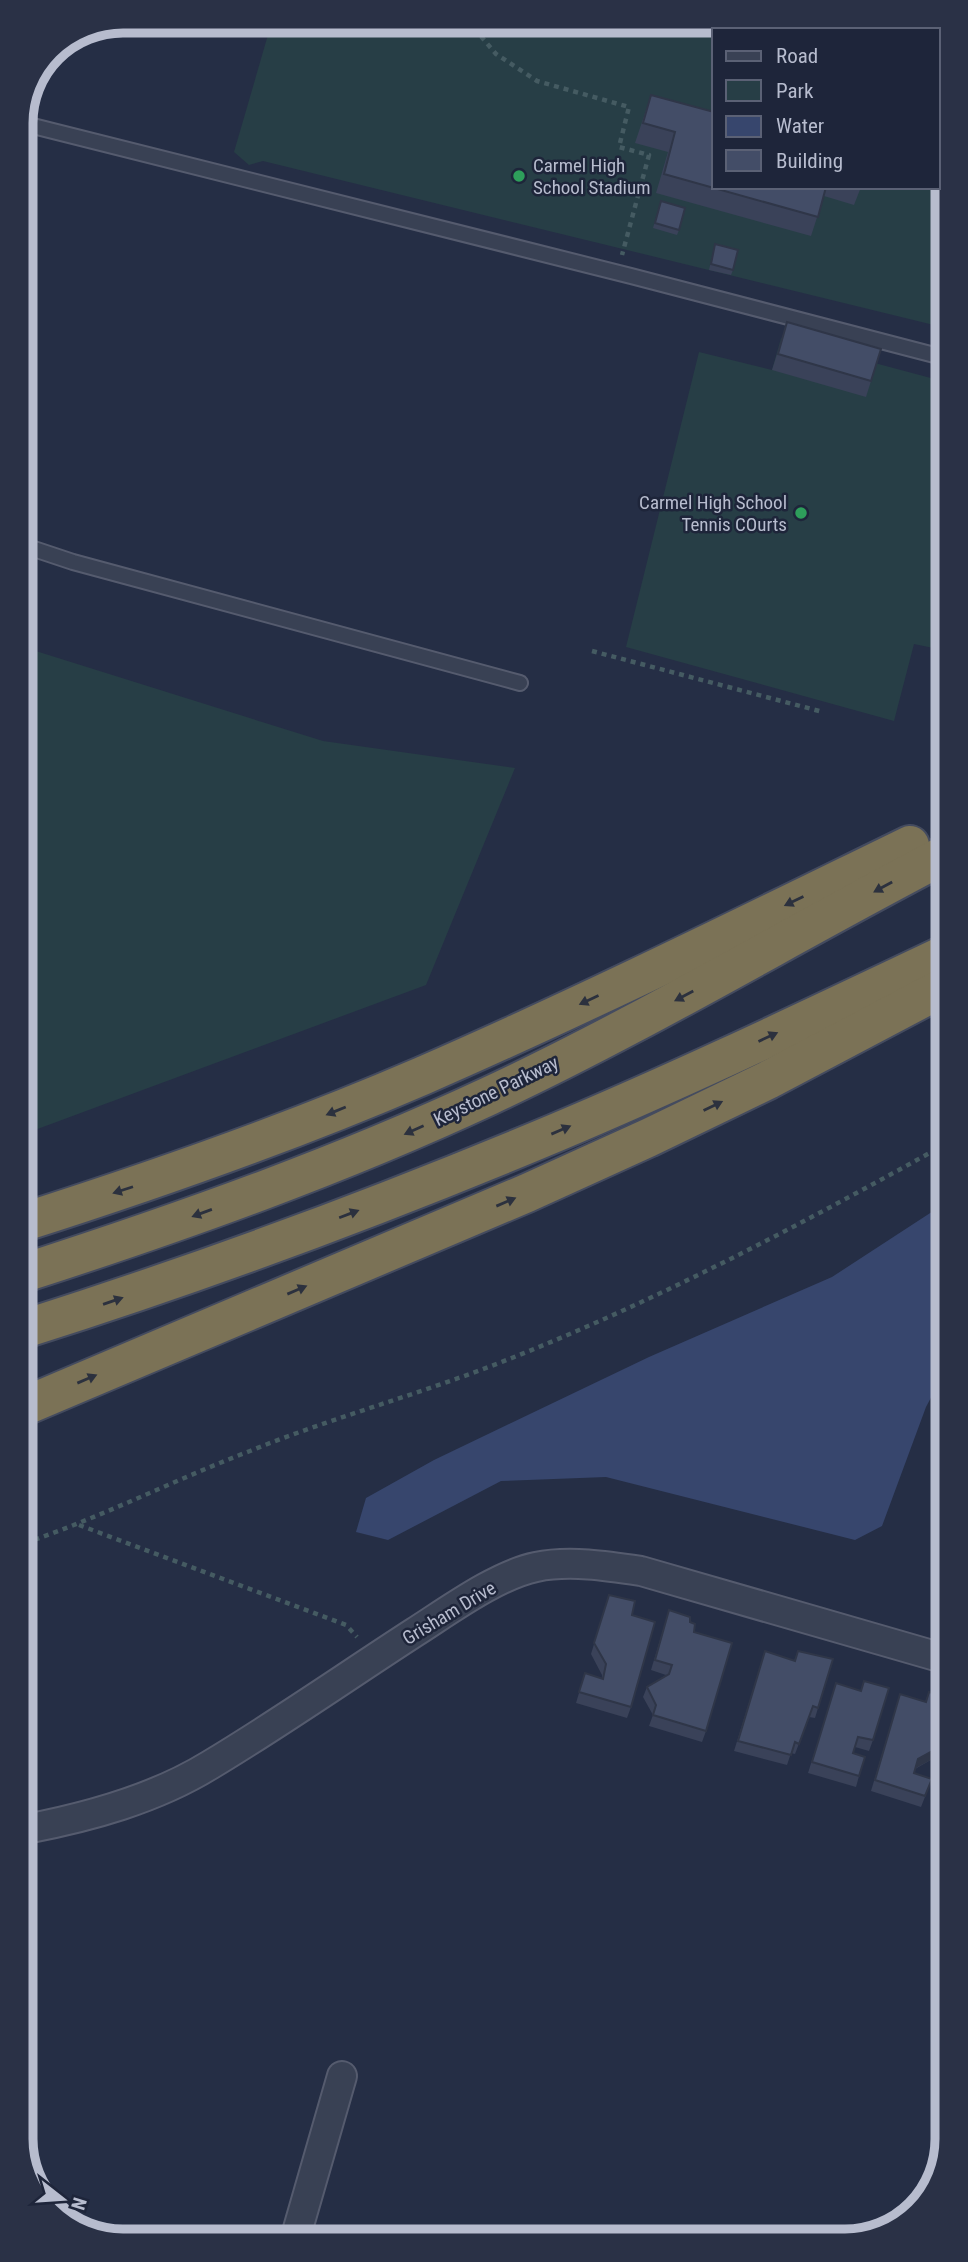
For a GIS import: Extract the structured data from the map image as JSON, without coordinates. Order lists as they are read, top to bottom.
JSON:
{
  "streets": {
    "highway": ["Keystone Parkway"],
    "street": ["Grisham Drive"]
  },
  "places": ["Carmel High School Stadium", "Carmel High School Tennis COurts"],
  "legend": [
    "Road",
    "Park",
    "Water",
    "Building"
  ],
  "north": "right"
}
